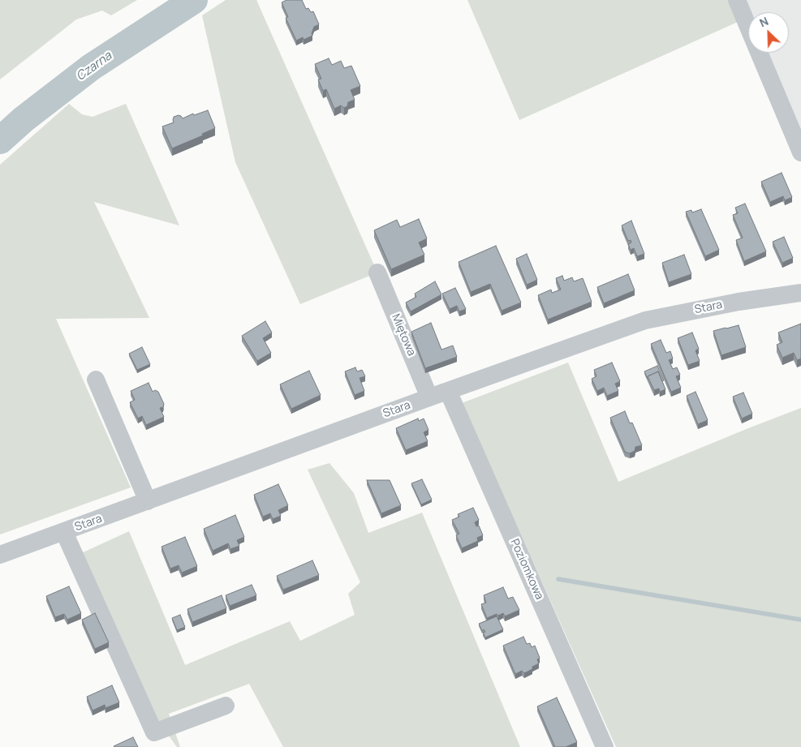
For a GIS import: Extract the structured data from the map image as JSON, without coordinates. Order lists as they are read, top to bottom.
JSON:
{
  "streets": {
    "street": ["Stara", "Miętowa", "Poziomkowa"]
  },
  "crossings": [
    ["Stara", "Miętowa"],
    ["Stara", "Poziomkowa"]
  ],
  "water": ["Czarna"],
  "north": "top left"
}
